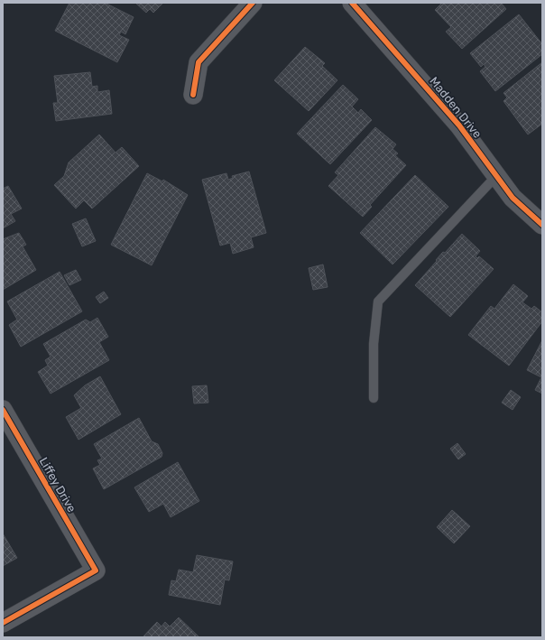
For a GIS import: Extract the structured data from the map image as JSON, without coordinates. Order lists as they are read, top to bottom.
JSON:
{
  "streets": {
    "street": ["Madden Drive", "Liffey Drive"]
  }
}
